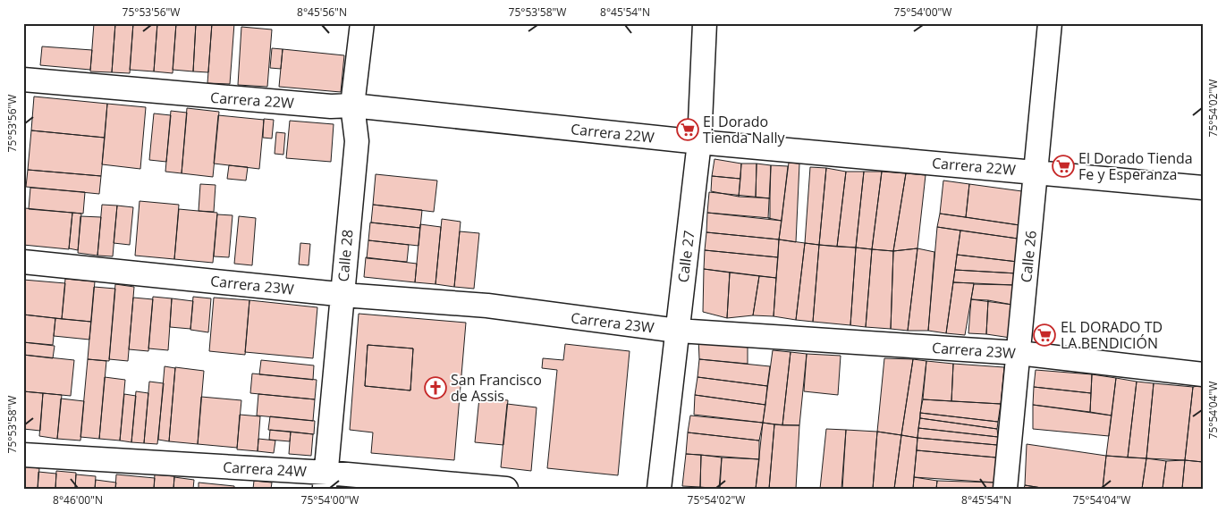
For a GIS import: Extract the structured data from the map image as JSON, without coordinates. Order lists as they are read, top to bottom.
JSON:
{
  "streets": {
    "street": [
      "Carrera 22W",
      "Calle 28",
      "Calle 27",
      "Calle 26",
      "Carrera 23W",
      "Carrera 24W"
    ]
  },
  "crossings": [
    ["Carrera 22W", "Calle 28"],
    ["Carrera 22W", "Calle 27"],
    ["Carrera 22W", "Calle 26"],
    ["Calle 28", "Carrera 23W"],
    ["Calle 28", "Carrera 24W"],
    ["Calle 27", "Carrera 23W"],
    ["Calle 26", "Carrera 23W"]
  ],
  "places": {
    "supermarket": ["El Dorado Tienda Nally", "El Dorado Tienda Fe y Esperanza", "EL DORADO TD LA BENDICIÓN"],
    "church": ["San Francisco de Assis"]
  },
  "coordinates": [
    "75°53'56\"W",
    "8°45'56\"N",
    "75°53'58\"W",
    "8°45'54\"N",
    "75°54'00\"W",
    "75°54'02\"W",
    "75°54'04\"W",
    "8°46'00\"N"
  ]
}
